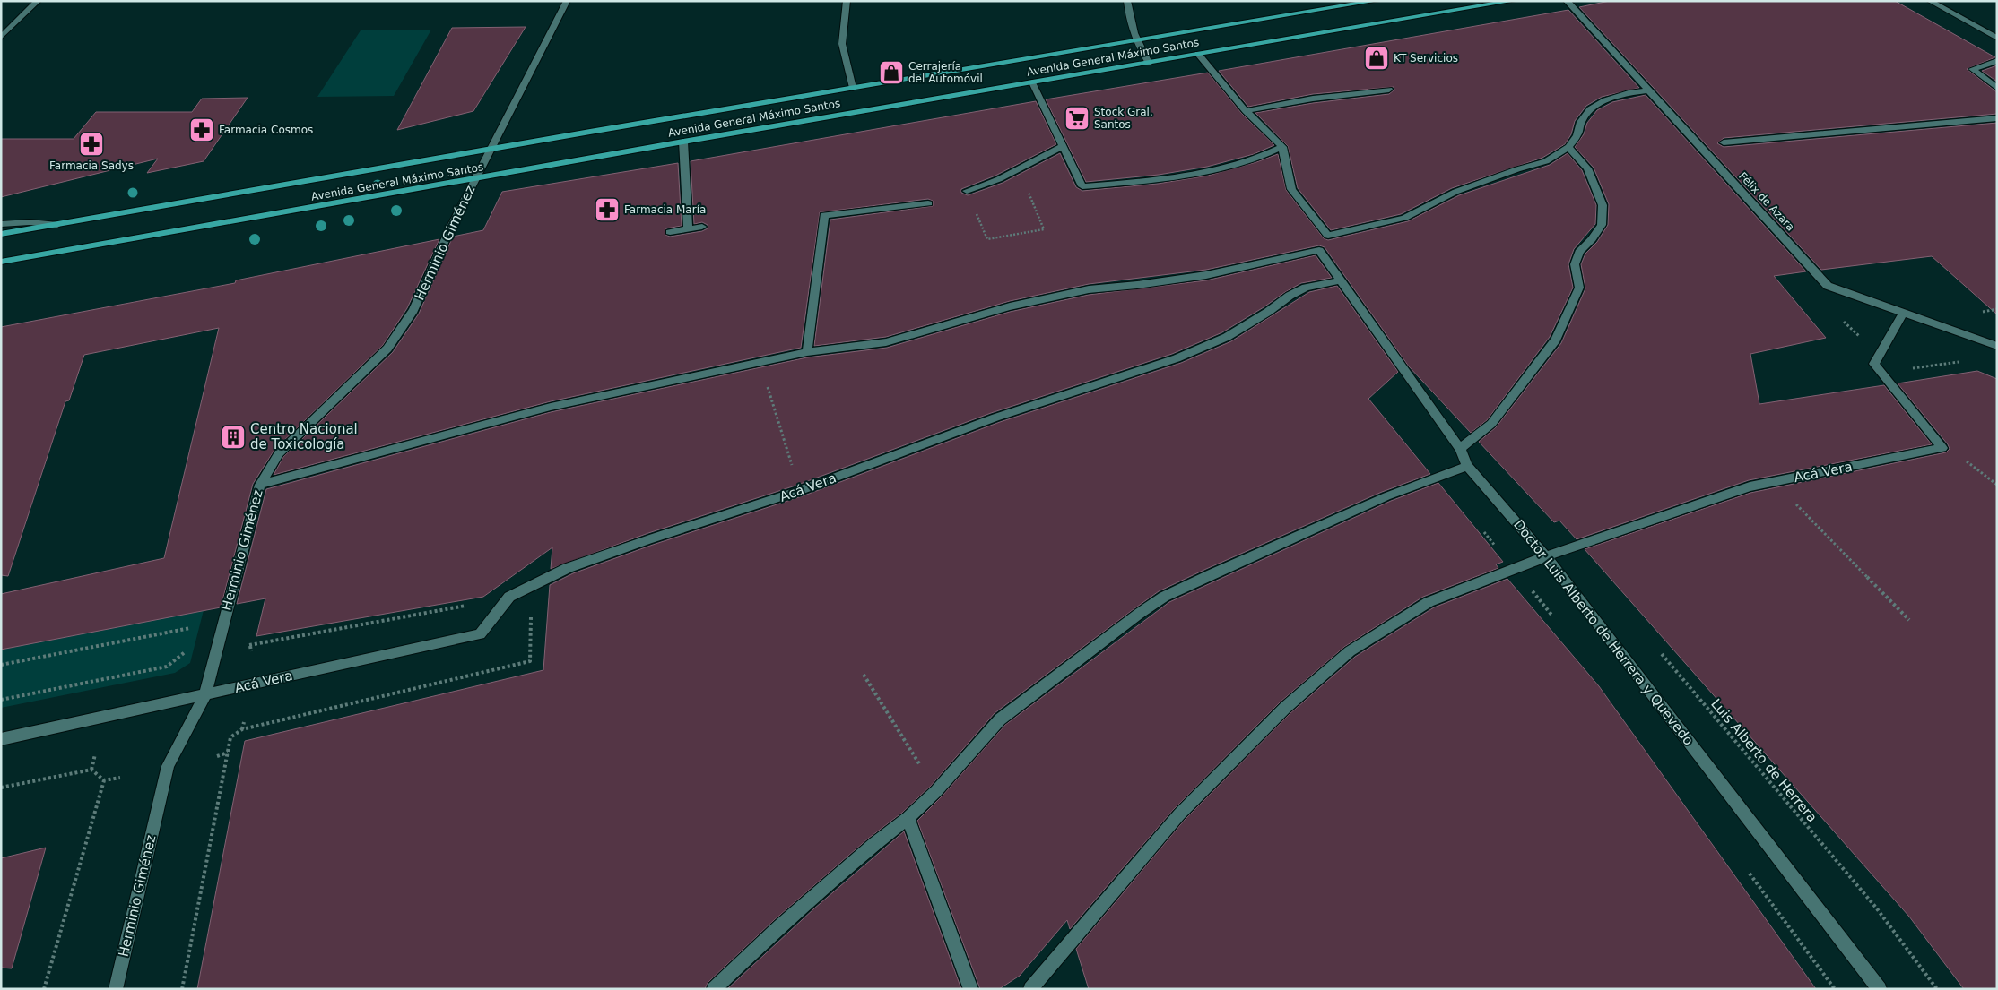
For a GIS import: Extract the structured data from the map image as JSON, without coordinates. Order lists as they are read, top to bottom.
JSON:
{
  "streets": {
    "main road": ["Avenida General Máximo Santos"],
    "street": [
      "Félix de Azara",
      "Herminio Giménez",
      "Acá Vera",
      "Doctor Luis Alberto de Herrera y Quevedo"
    ],
    "path": ["Luis Alberto de Herrera"]
  },
  "crossings": [
    ["Avenida General Máximo Santos", "Herminio Giménez"],
    ["Herminio Giménez", "Acá Vera"],
    ["Acá Vera", "Doctor Luis Alberto de Herrera y Quevedo"]
  ],
  "places": {
    "shop": ["KT Servicios", "Cerrajería del Automóvil"],
    "supermarket": ["Stock Gral. Santos"],
    "pharmacy": ["Farmacia Cosmos", "Farmacia Sadys", "Farmacia María"],
    "building": ["Centro Nacional de Toxicología"]
  }
}
